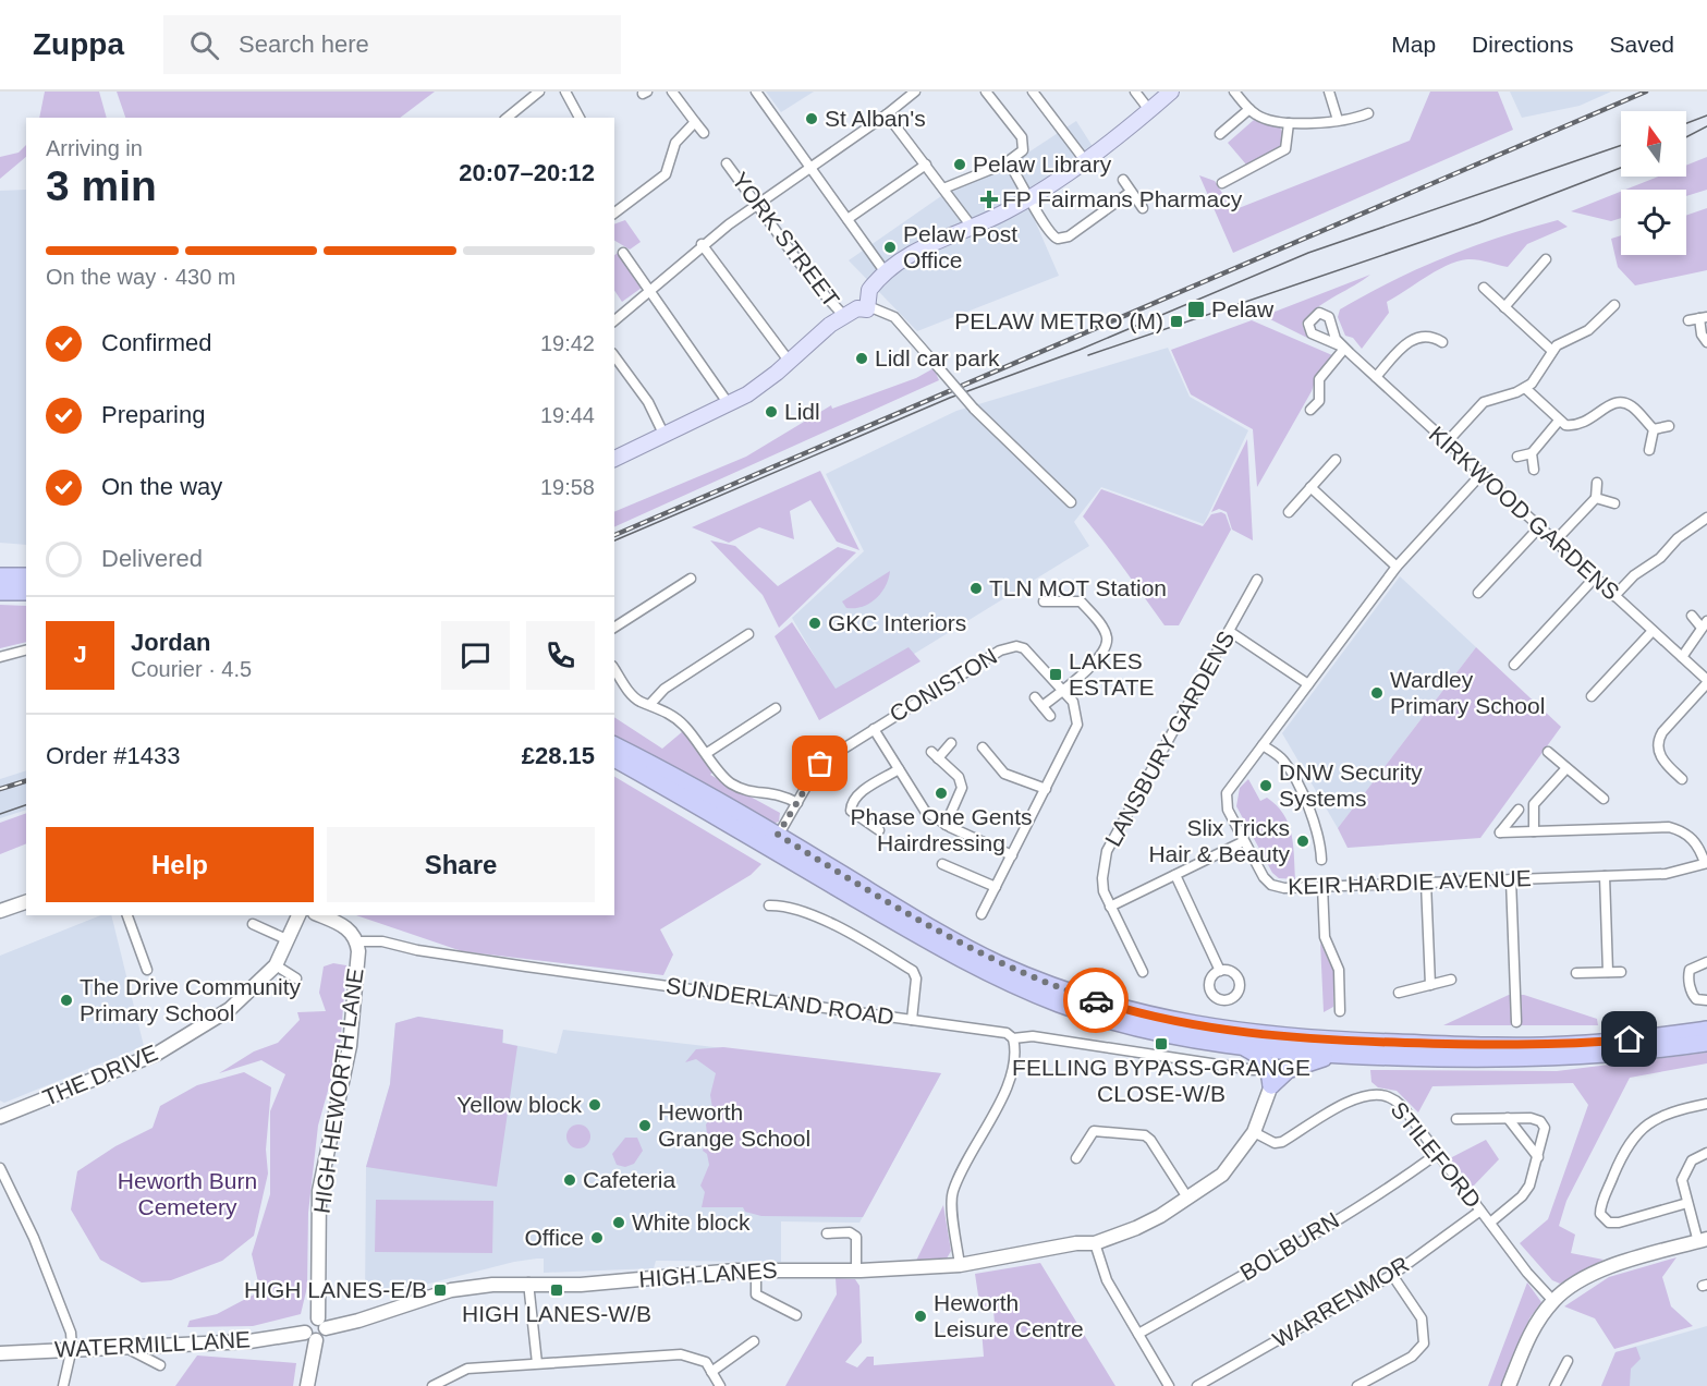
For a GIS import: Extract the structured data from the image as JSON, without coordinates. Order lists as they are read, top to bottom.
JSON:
{
  "streets": {
    "street": [
      "YORK STREET",
      "KIRKWOOD GARDENS",
      "CONISTON",
      "LANSBURY GARDENS",
      "KEIR HARDIE AVENUE",
      "SUNDERLAND ROAD",
      "THE DRIVE",
      "HIGH HEWORTH LANE",
      "STILEFORD",
      "BOLBURN",
      "HIGH LANES",
      "WARRENMOR",
      "WATERMILL LANE"
    ]
  },
  "crossings": [
    ["KIRKWOOD GARDENS", "KEIR HARDIE AVENUE"],
    ["SUNDERLAND ROAD", "HIGH HEWORTH LANE"],
    ["HIGH HEWORTH LANE", "HIGH LANES"],
    ["STILEFORD", "BOLBURN"],
    ["STILEFORD", "HIGH LANES"],
    ["STILEFORD", "WARRENMOR"]
  ],
  "parks": ["Heworth Burn Cemetery"],
  "places": {
    "other": [
      "St Alban's",
      "Pelaw Library",
      "Pelaw Post Office",
      "Lidl car park",
      "Lidl",
      "TLN MOT Station",
      "GKC Interiors",
      "Wardley Primary School",
      "DNW Security Systems",
      "Phase One Gents Hairdressing",
      "Slix Tricks Hair & Beauty",
      "The Drive Community Primary School",
      "Yellow block",
      "Heworth Grange School",
      "Cafeteria",
      "White block",
      "Office",
      "Heworth Leisure Centre"
    ],
    "health": ["FP Fairmans Pharmacy"],
    "transit": [
      "Pelaw",
      "PELAW METRO (M)",
      "LAKES ESTATE",
      "FELLING BYPASS-GRANGE CLOSE-W/B",
      "HIGH LANES-E/B",
      "HIGH LANES-W/B"
    ]
  },
  "north": "top",
  "page": {
    "header": "Zuppa",
    "search": "Search here",
    "nav": ["Map", "Directions", "Saved"],
    "heading": ["3 min", "Arriving in", "20:07–20:12"],
    "panel": [
      "Jordan",
      "Courier · 4.5",
      "Order #1433",
      "£28.15"
    ],
    "bar": "On the way · 430 m",
    "list": [
      ["Confirmed", "19:42"],
      ["Preparing", "19:44"],
      ["On the way", "19:58"],
      "Delivered"
    ],
    "round": "J",
    "buttons": ["Help", "Share"]
  }
}
